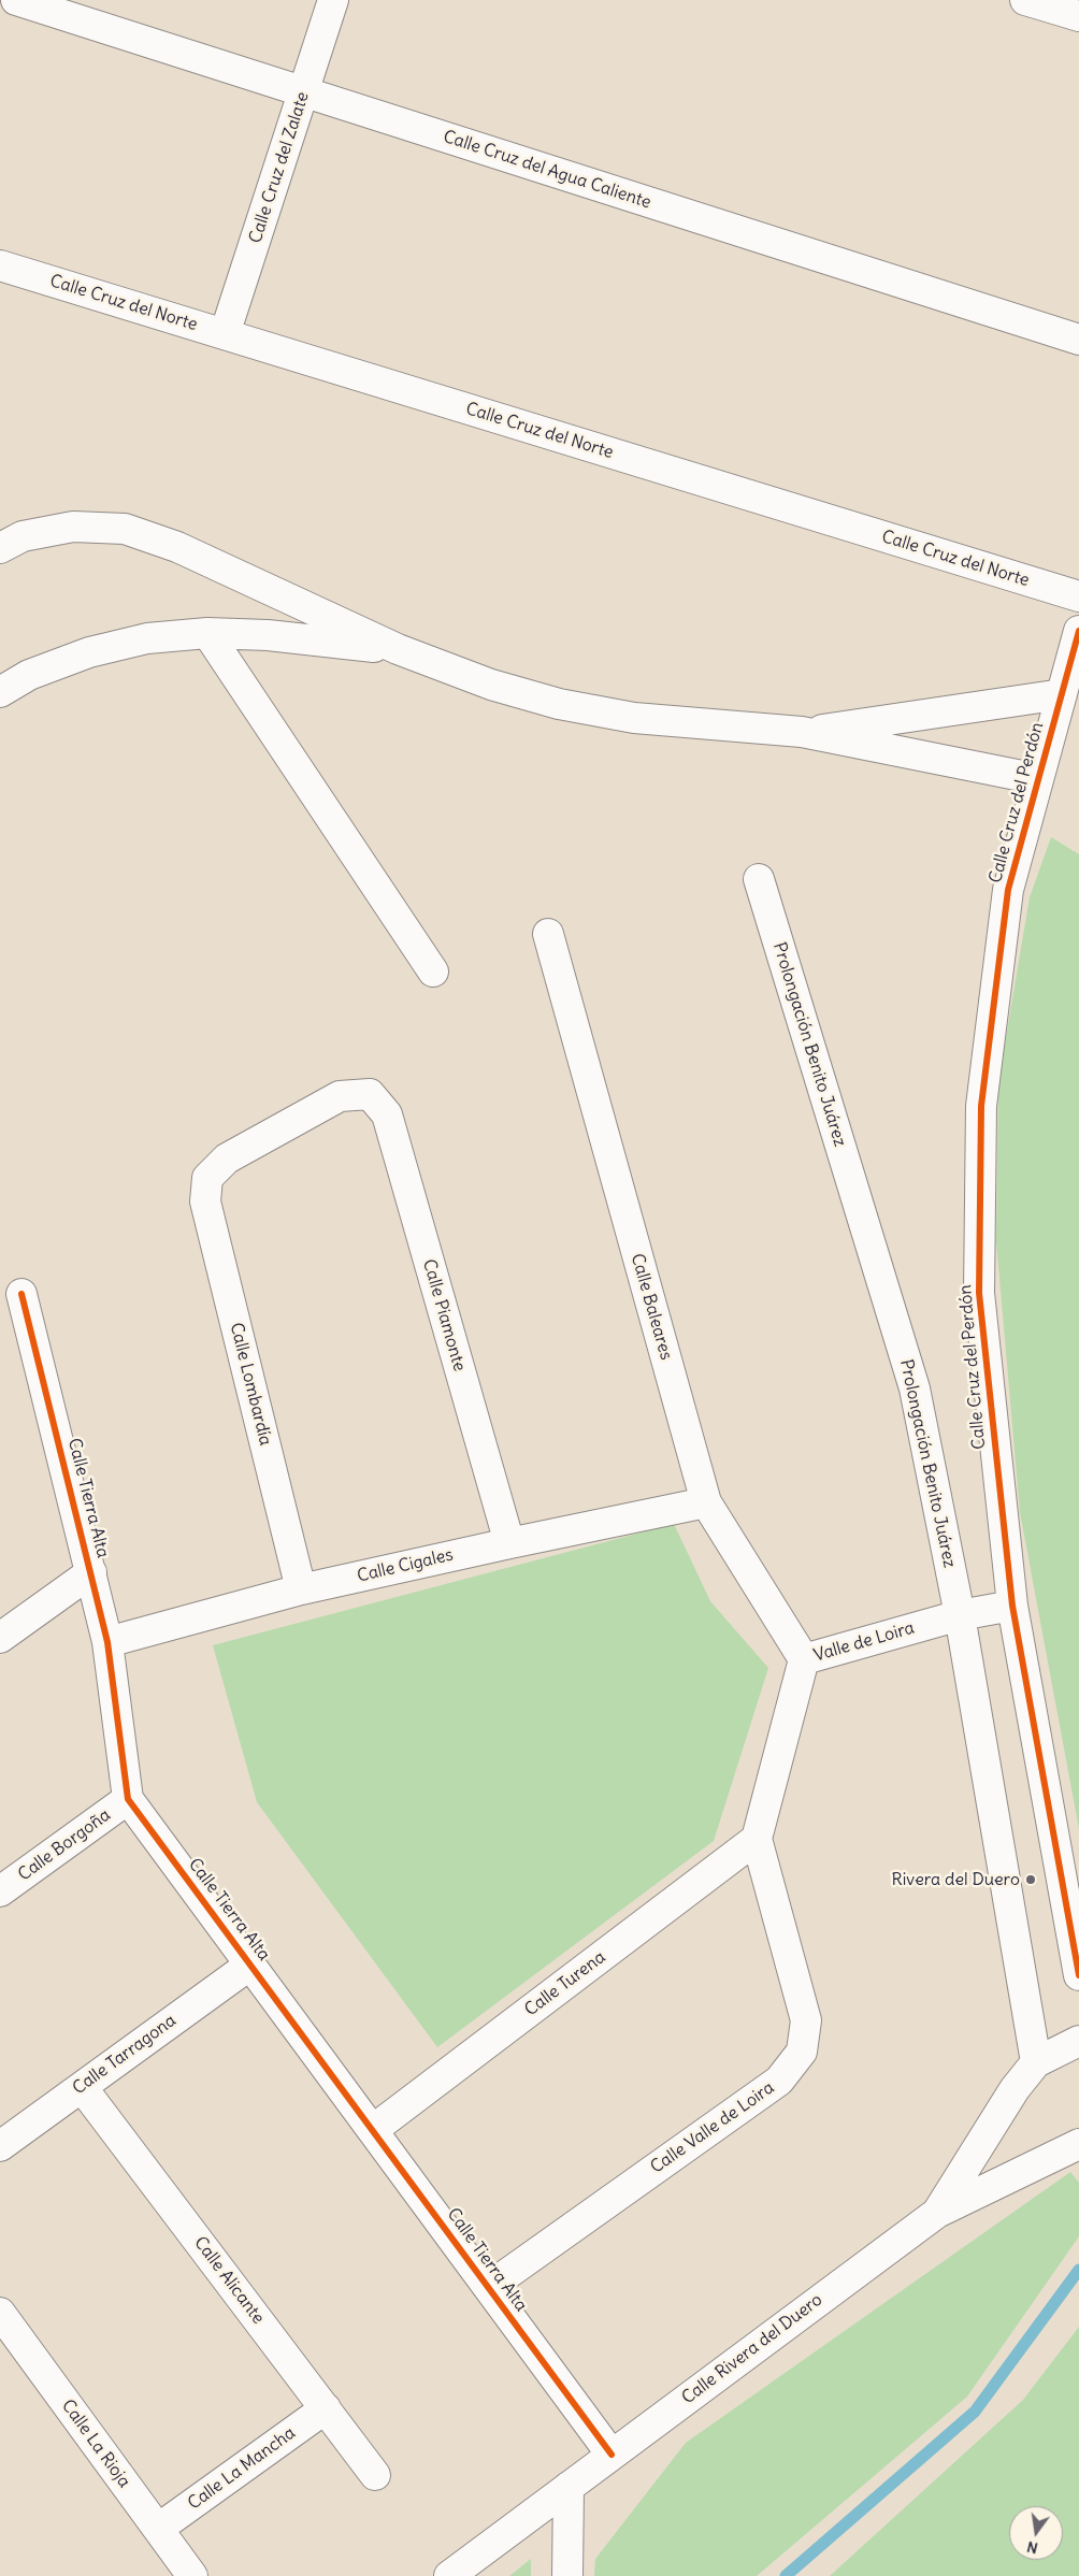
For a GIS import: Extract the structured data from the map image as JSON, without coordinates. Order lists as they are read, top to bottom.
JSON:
{
  "streets": {
    "street": [
      "Calle Cruz del Zalate",
      "Calle Cruz del Agua Caliente",
      "Calle Cruz del Norte",
      "Calle Cruz del Perdón",
      "Prolongación Benito Juárez",
      "Calle Baleares",
      "Calle Piamonte",
      "Calle Lombardía",
      "Calle Tierra Alta",
      "Calle Cigales",
      "Valle de Loira",
      "Calle Borgoña",
      "Calle Turena",
      "Calle Tarragona",
      "Calle Valle de Loira",
      "Calle Alicante",
      "Calle Rivera del Duero",
      "Calle La Rioja",
      "Calle La Mancha"
    ]
  },
  "crossings": [
    ["Calle Cruz del Zalate", "Calle Cruz del Agua Caliente"],
    ["Calle Cruz del Zalate", "Calle Cruz del Norte"],
    ["Calle Cruz del Perdón", "Valle de Loira"],
    ["Prolongación Benito Juárez", "Valle de Loira"],
    ["Prolongación Benito Juárez", "Calle Rivera del Duero"],
    ["Calle Baleares", "Calle Cigales"],
    ["Calle Baleares", "Valle de Loira"],
    ["Calle Piamonte", "Calle Lombardía"],
    ["Calle Piamonte", "Calle Cigales"],
    ["Calle Lombardía", "Calle Cigales"],
    ["Calle Tierra Alta", "Calle Cigales"],
    ["Calle Tierra Alta", "Calle Borgoña"],
    ["Calle Tierra Alta", "Calle Turena"],
    ["Calle Tierra Alta", "Calle Tarragona"],
    ["Calle Tierra Alta", "Calle Valle de Loira"],
    ["Calle Tierra Alta", "Calle Rivera del Duero"],
    ["Valle de Loira", "Calle Turena"],
    ["Valle de Loira", "Calle Valle de Loira"],
    ["Calle Turena", "Calle Valle de Loira"],
    ["Calle Tarragona", "Calle Alicante"],
    ["Calle Alicante", "Calle La Mancha"],
    ["Calle La Rioja", "Calle La Mancha"]
  ],
  "places": ["Rivera del Duero"],
  "north": "bottom"
}
